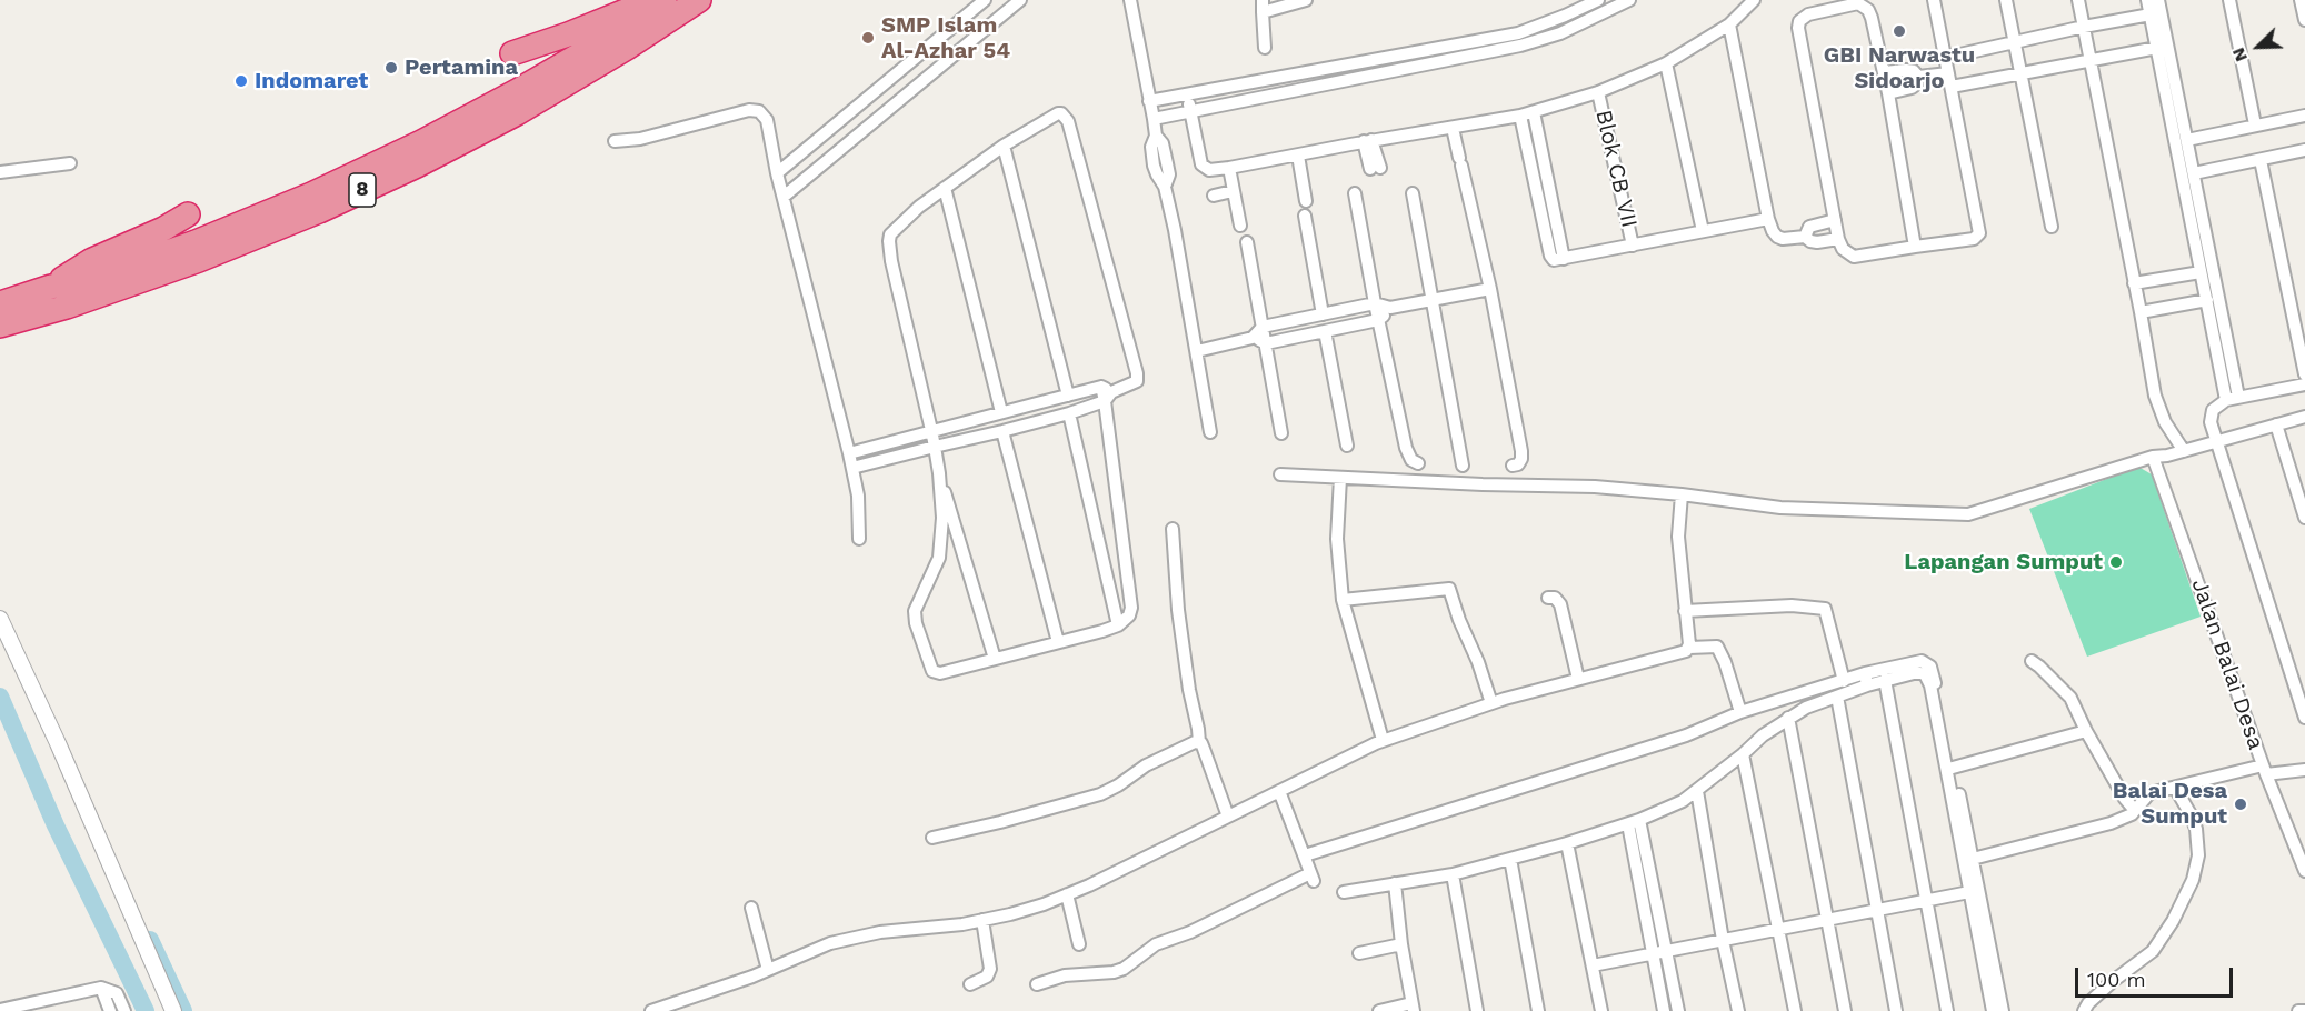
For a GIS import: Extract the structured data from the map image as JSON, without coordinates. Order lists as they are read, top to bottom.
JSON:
{
  "streets": {
    "highway": ["8"],
    "street": ["Blok CB VII", "Jalan Balai Desa"]
  },
  "places": [
    "GBI Narwastu Sidoarjo",
    "SMP Islam Al-Azhar 54",
    "Pertamina",
    "Indomaret",
    "Lapangan Sumput",
    "Balai Desa Sumput"
  ],
  "scale_bar": "100 m",
  "north": "bottom left"
}
